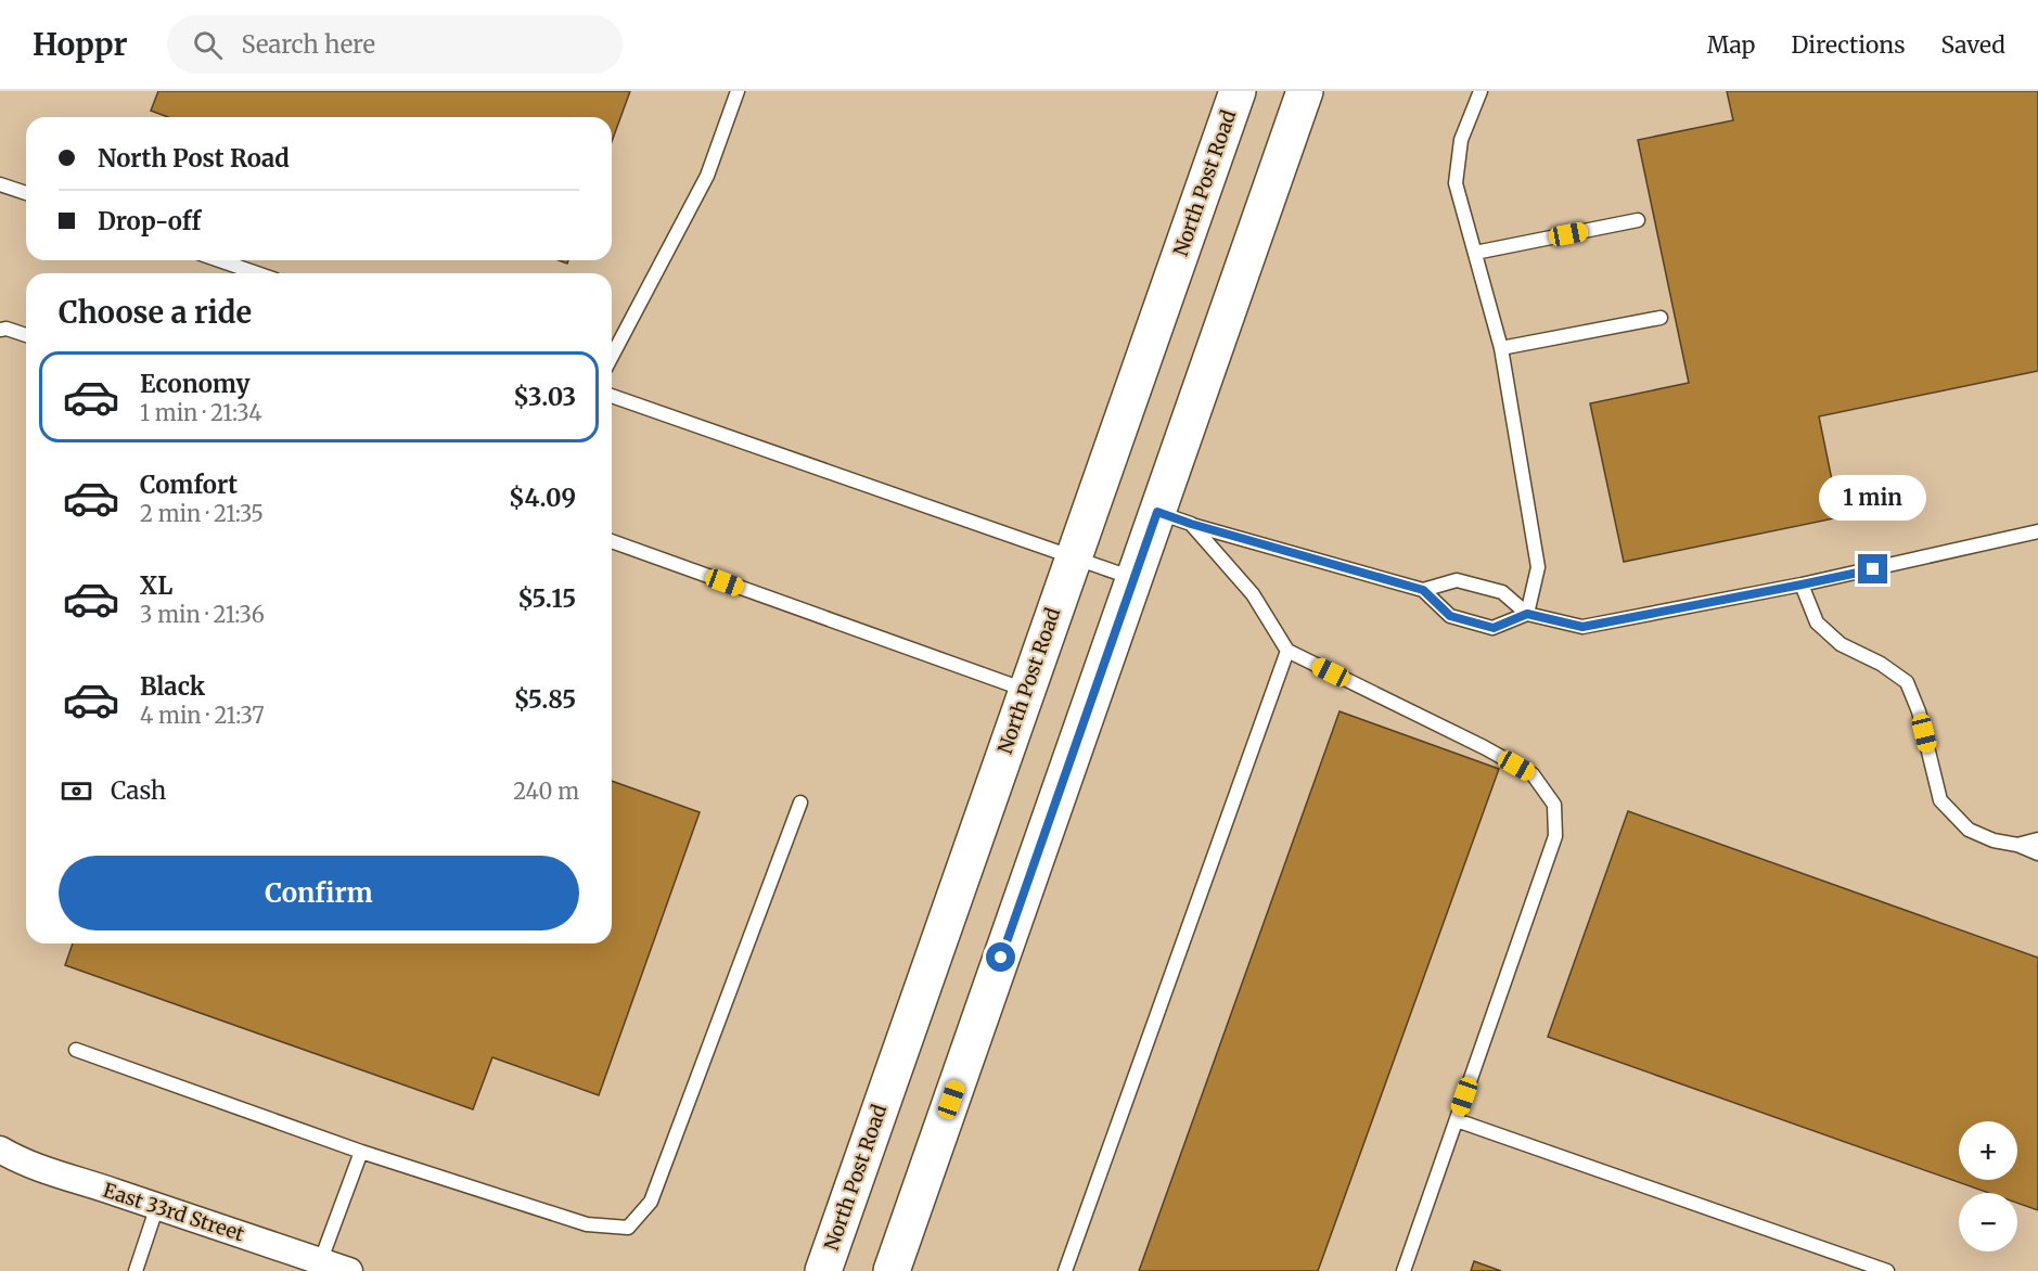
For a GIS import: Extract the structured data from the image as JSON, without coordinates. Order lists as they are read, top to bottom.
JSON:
{
  "streets": {
    "main road": ["North Post Road"],
    "street": ["East 33rd Street"]
  },
  "page": {
    "header": "Hoppr",
    "search": "Search here",
    "nav": ["Map", "Directions", "Saved"],
    "banner": ["North Post Road", "Drop-off"],
    "heading": "Choose a ride",
    "list": [
      {
        "name": "Economy",
        "note": "1 min · 21:34",
        "value": "$3.03"
      },
      {
        "name": "Comfort",
        "note": "2 min · 21:35",
        "value": "$4.09"
      },
      {
        "name": "XL",
        "note": "3 min · 21:36",
        "value": "$5.15"
      },
      {
        "name": "Black",
        "note": "4 min · 21:37",
        "value": "$5.85"
      }
    ],
    "bubble": "1 min",
    "pay": ["Cash", "240 m"],
    "buttons": "Confirm",
    "map_buttons": ["+", "−"]
  }
}
